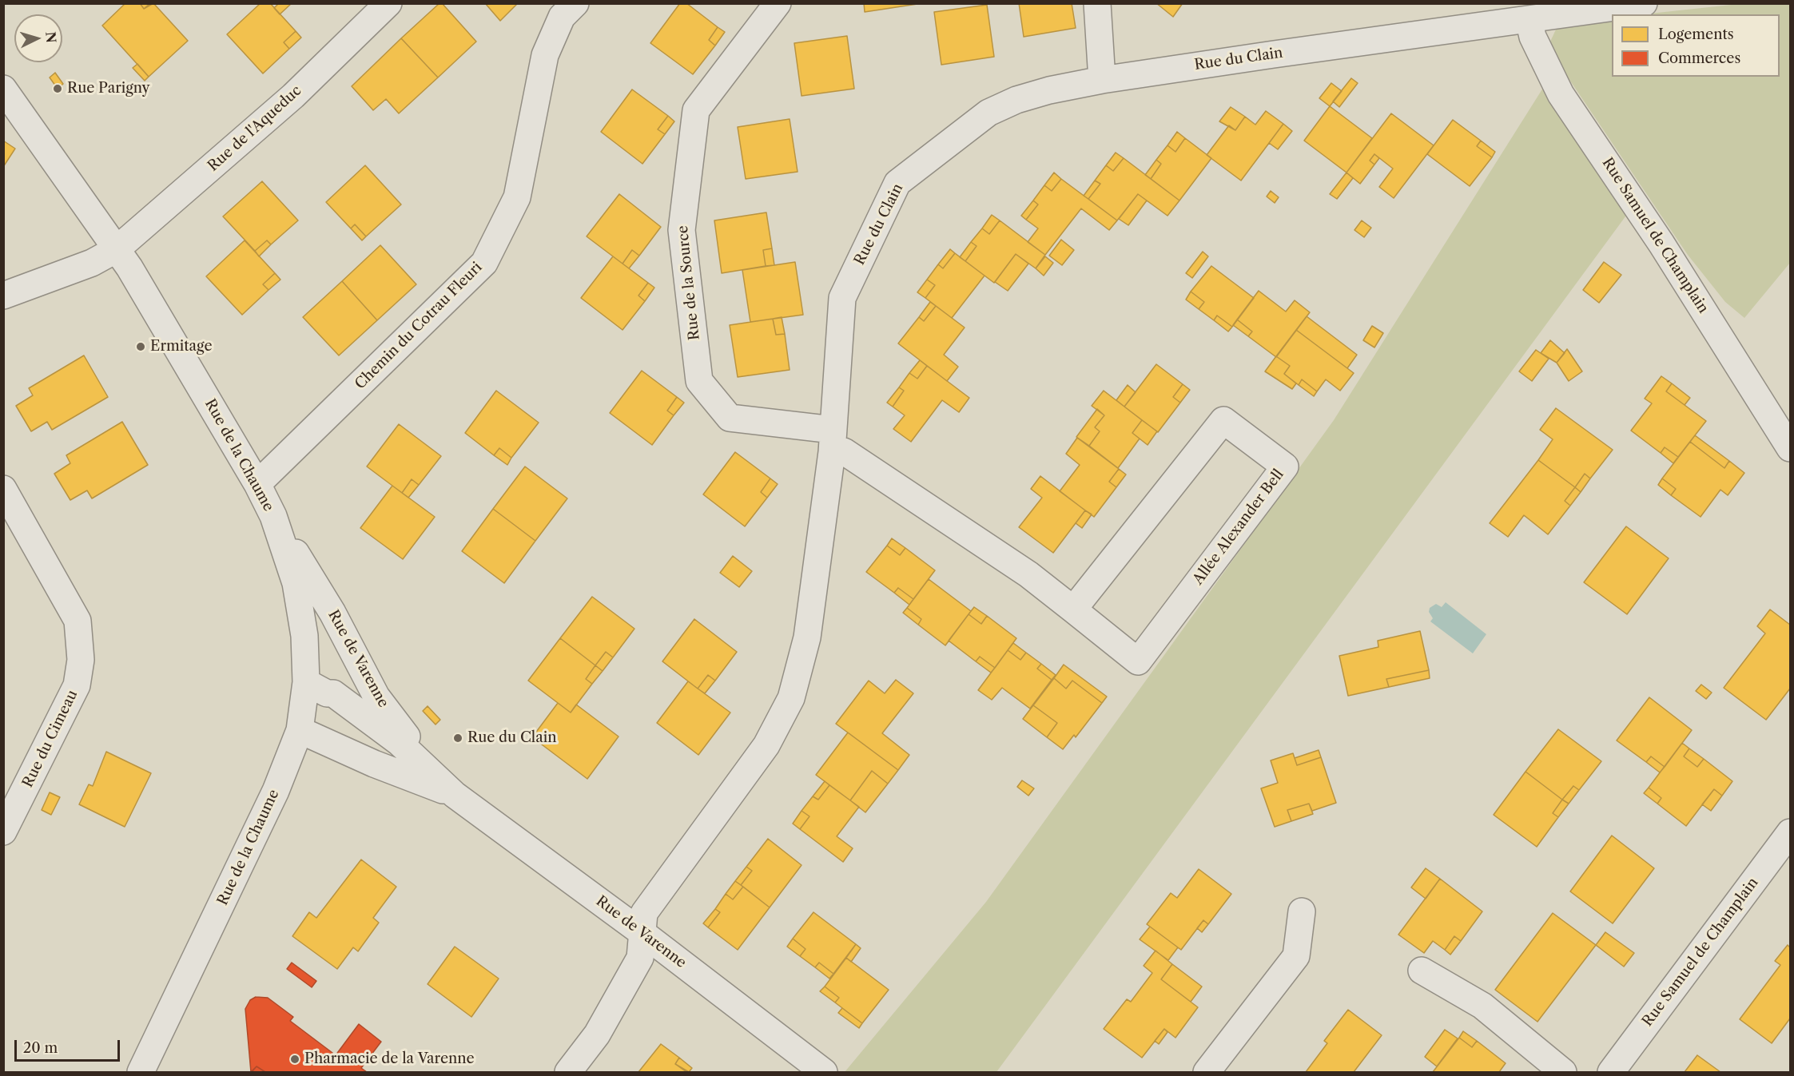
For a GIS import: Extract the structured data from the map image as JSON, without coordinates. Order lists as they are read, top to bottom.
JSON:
{
  "streets": {
    "street": [
      "Rue du Clain",
      "Rue de l'Aqueduc",
      "Rue Samuel de Champlain",
      "Rue de la Source",
      "Chemin du Cotrau Fleuri",
      "Rue de la Chaume",
      "Allée Alexander Bell",
      "Rue de Varenne",
      "Rue du Cimeau"
    ]
  },
  "crossings": [
    ["Rue du Clain", "Rue Samuel de Champlain"],
    ["Rue du Clain", "Rue de la Source"],
    ["Rue du Clain", "Allée Alexander Bell"],
    ["Rue du Clain", "Rue de Varenne"],
    ["Rue de l'Aqueduc", "Rue de la Chaume"],
    ["Rue de la Source", "Allée Alexander Bell"],
    ["Chemin du Cotrau Fleuri", "Rue de la Chaume"],
    ["Rue de la Chaume", "Rue de Varenne"]
  ],
  "places": [
    "Rue Parigny",
    "Ermitage",
    "Rue du Clain",
    "Pharmacie de la Varenne"
  ],
  "legend": ["Logements", "Commerces"],
  "scale_bar": "20 m",
  "north": "right"
}
